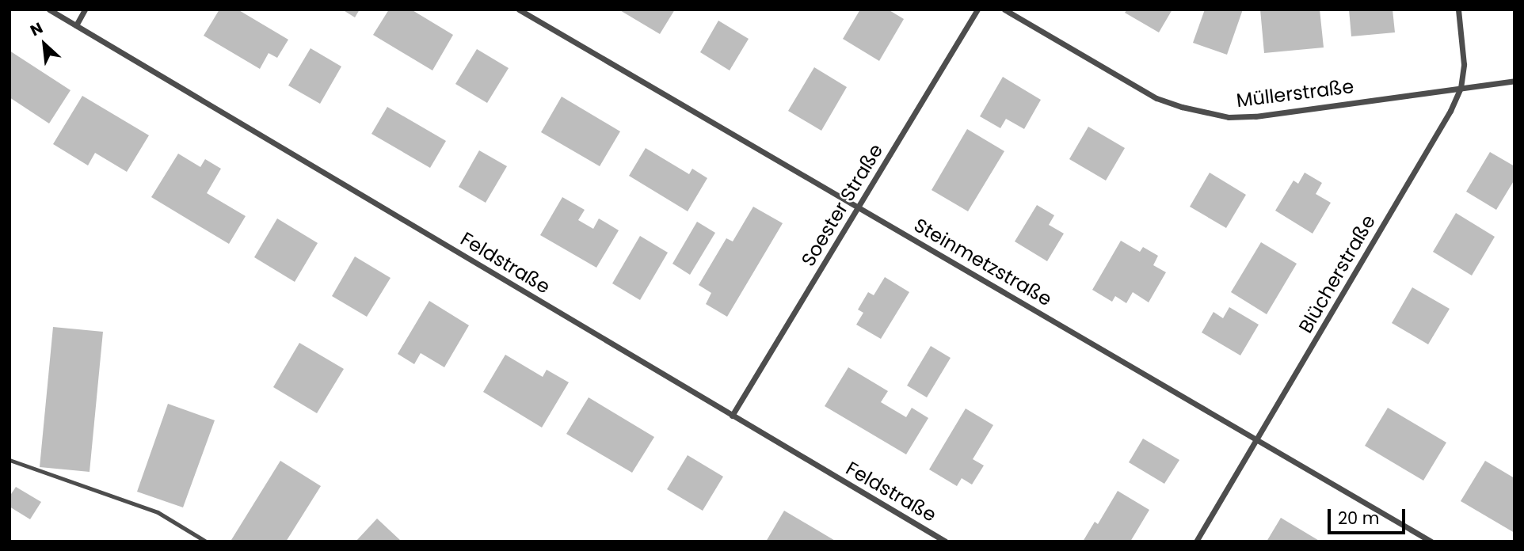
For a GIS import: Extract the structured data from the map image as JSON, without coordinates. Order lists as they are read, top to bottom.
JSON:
{
  "streets": {
    "street": [
      "Müllerstraße",
      "Soester Straße",
      "Steinmetzstraße",
      "Feldstraße",
      "Blücherstraße"
    ]
  },
  "crossings": [
    ["Müllerstraße", "Blücherstraße"],
    ["Soester Straße", "Steinmetzstraße"],
    ["Soester Straße", "Feldstraße"],
    ["Steinmetzstraße", "Blücherstraße"]
  ],
  "scale_bar": "20 m",
  "north": "top left"
}
